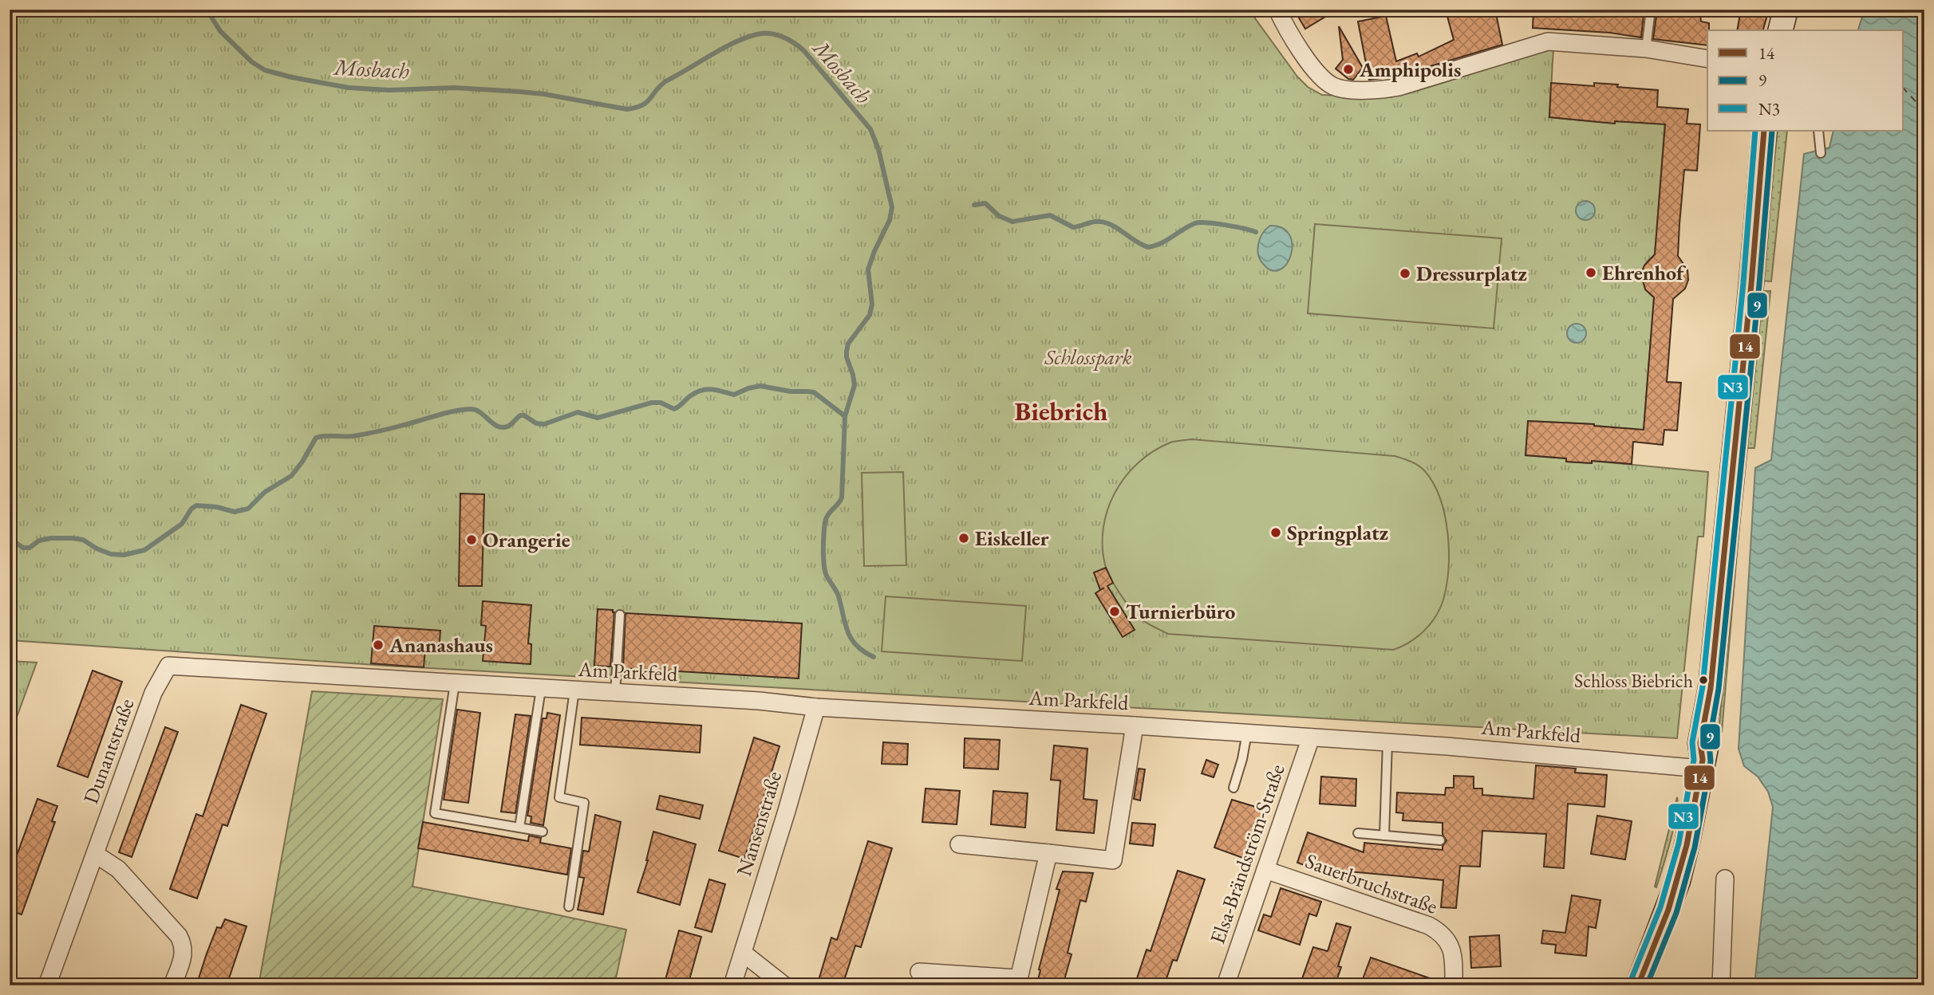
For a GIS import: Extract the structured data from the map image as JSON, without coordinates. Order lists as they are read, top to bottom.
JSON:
{
  "streets": {
    "street": [
      "Am Parkfeld",
      "Dunantstraße",
      "Nansenstraße",
      "Elsa-Brändström-Straße",
      "Sauerbruchstraße"
    ]
  },
  "crossings": [
    ["Am Parkfeld", "Dunantstraße"],
    ["Am Parkfeld", "Nansenstraße"],
    ["Am Parkfeld", "Elsa-Brändström-Straße"],
    ["Elsa-Brändström-Straße", "Sauerbruchstraße"]
  ],
  "districts": ["Biebrich"],
  "water": ["Mosbach"],
  "parks": ["Schlosspark"],
  "places": [
    "Amphipolis",
    "Ehrenhof",
    "Dressurplatz",
    "Springplatz",
    "Eiskeller",
    "Orangerie",
    "Turnierbüro",
    "Ananashaus",
    "Schloss Biebrich"
  ],
  "lines": ["transit line 14", "transit line 9", "transit line N3"],
  "legend": ["14", "9", "N3"]
}
